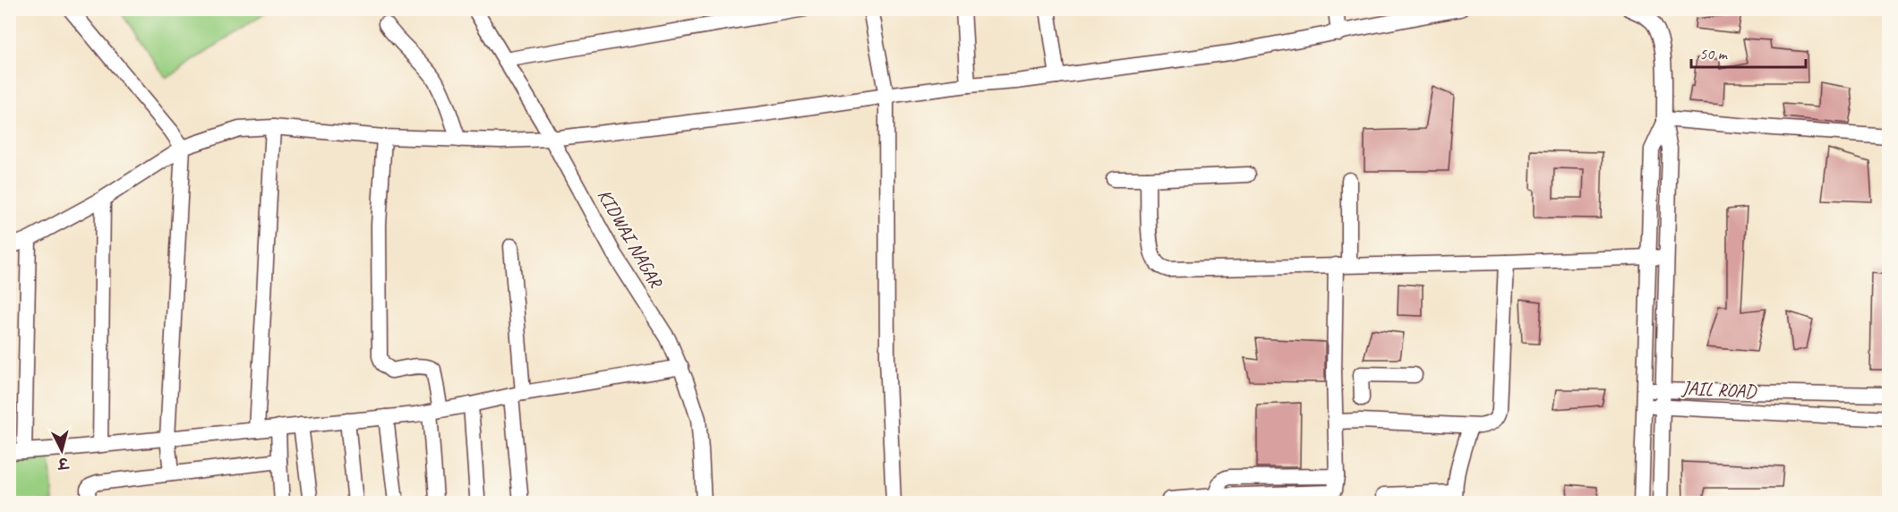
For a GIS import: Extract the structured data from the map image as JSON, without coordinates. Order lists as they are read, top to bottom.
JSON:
{
  "streets": {
    "street": ["KIDWAI NAGAR", "JAIL ROAD"]
  },
  "scale_bar": "50 m",
  "north": "bottom"
}
